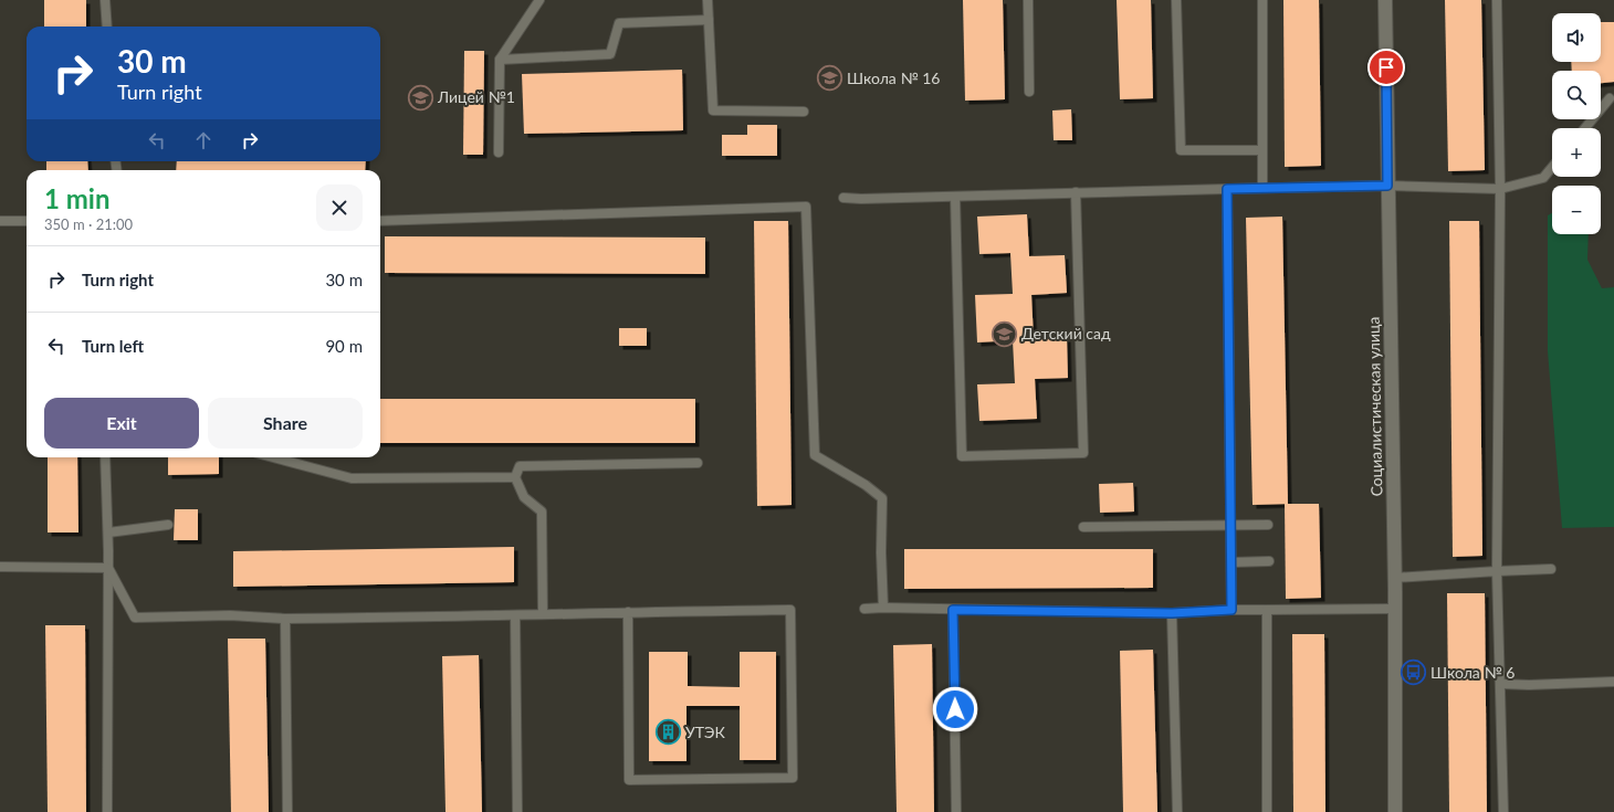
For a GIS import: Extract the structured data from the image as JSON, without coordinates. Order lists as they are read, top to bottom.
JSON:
{
  "streets": {
    "main road": ["Социалистическая улица"]
  },
  "places": {
    "school or university": ["Школа № 16", "Лицей №1", "Детский сад"],
    "bus stop": ["Школа № 6"],
    "building": ["УТЭК"]
  },
  "page": {
    "map_buttons": ["+", "−"],
    "turn": ["30 m", "Turn right"],
    "heading": ["1 min", "350 m · 21:00"],
    "list": [
      {
        "name": "Turn right",
        "value": "30 m"
      },
      {
        "name": "Turn left",
        "value": "90 m"
      }
    ],
    "buttons": ["Exit", "Share"]
  }
}
